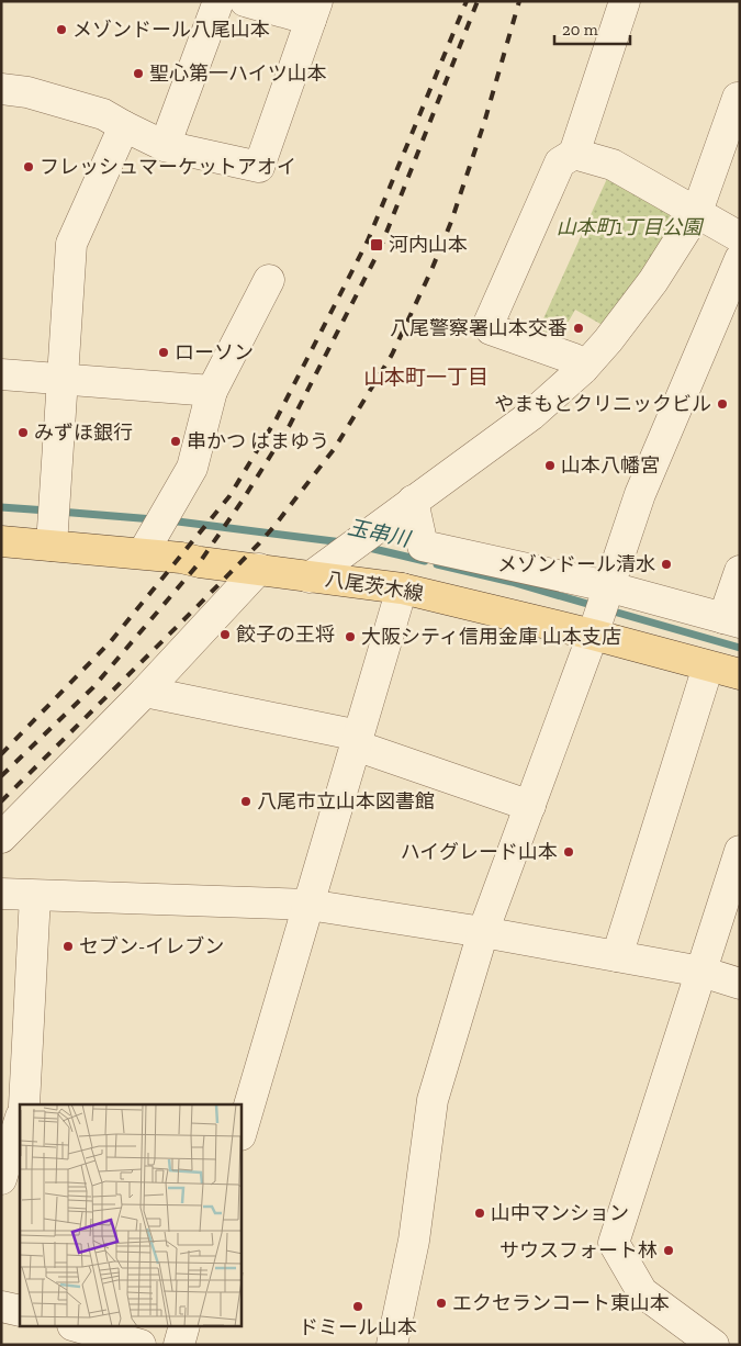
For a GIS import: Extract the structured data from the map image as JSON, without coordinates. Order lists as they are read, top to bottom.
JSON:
{
  "streets": {
    "main road": ["八尾茨木線"]
  },
  "districts": ["山本町一丁目"],
  "water": ["玉串川"],
  "parks": ["山本町1丁目公園"],
  "places": {
    "other": [
      "メゾンドール八尾山本",
      "聖心第一ハイツ山本",
      "フレッシュマーケットアオイ",
      "八尾警察署山本交番",
      "ローソン",
      "やまもとクリニックビル",
      "みずほ銀行",
      "串かつ はまゆう",
      "山本八幡宮",
      "メゾンドール清水",
      "餃子の王将",
      "大阪シティ信用金庫 山本支店",
      "八尾市立山本図書館",
      "ハイグレード山本",
      "セブン-イレブン",
      "山中マンション",
      "サウスフォート林",
      "エクセランコート東山本",
      "ドミール山本"
    ],
    "transit": ["河内山本"]
  },
  "scale_bar": "20 m"
}
